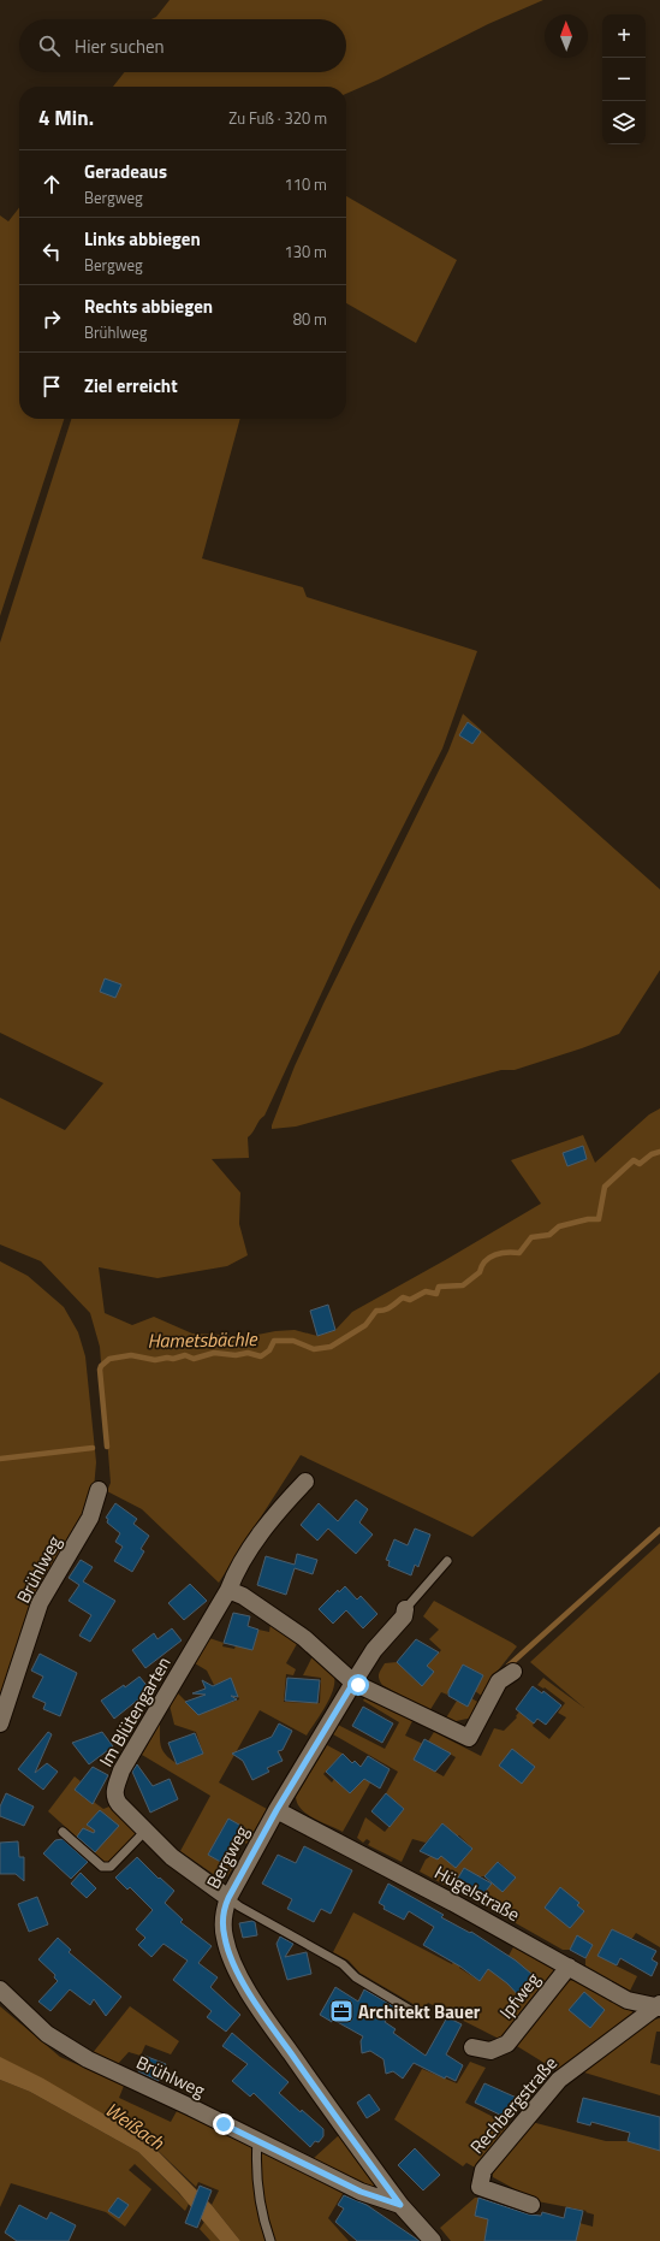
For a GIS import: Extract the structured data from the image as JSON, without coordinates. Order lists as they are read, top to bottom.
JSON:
{
  "streets": {
    "street": [
      "Brühlweg",
      "Im Blütengarten",
      "Bergweg",
      "Hügelstraße",
      "Ipfweg",
      "Rechbergstraße"
    ]
  },
  "crossings": [
    ["Brühlweg", "Bergweg"],
    ["Im Blütengarten", "Bergweg"],
    ["Bergweg", "Hügelstraße"],
    ["Hügelstraße", "Ipfweg"],
    ["Hügelstraße", "Rechbergstraße"]
  ],
  "water": ["Hametsbächle", "Weißach"],
  "places": {
    "office": ["Architekt Bauer"]
  },
  "north": "top",
  "page": {
    "map_buttons": ["+", "−"],
    "search": "Hier suchen",
    "heading": ["4 Min.", "Zu Fuß · 320 m"],
    "list": [
      ["Geradeaus", "Bergweg", "110 m"],
      ["Links abbiegen", "Bergweg", "130 m"],
      ["Rechts abbiegen", "Brühlweg", "80 m"],
      "Ziel erreicht"
    ]
  }
}
